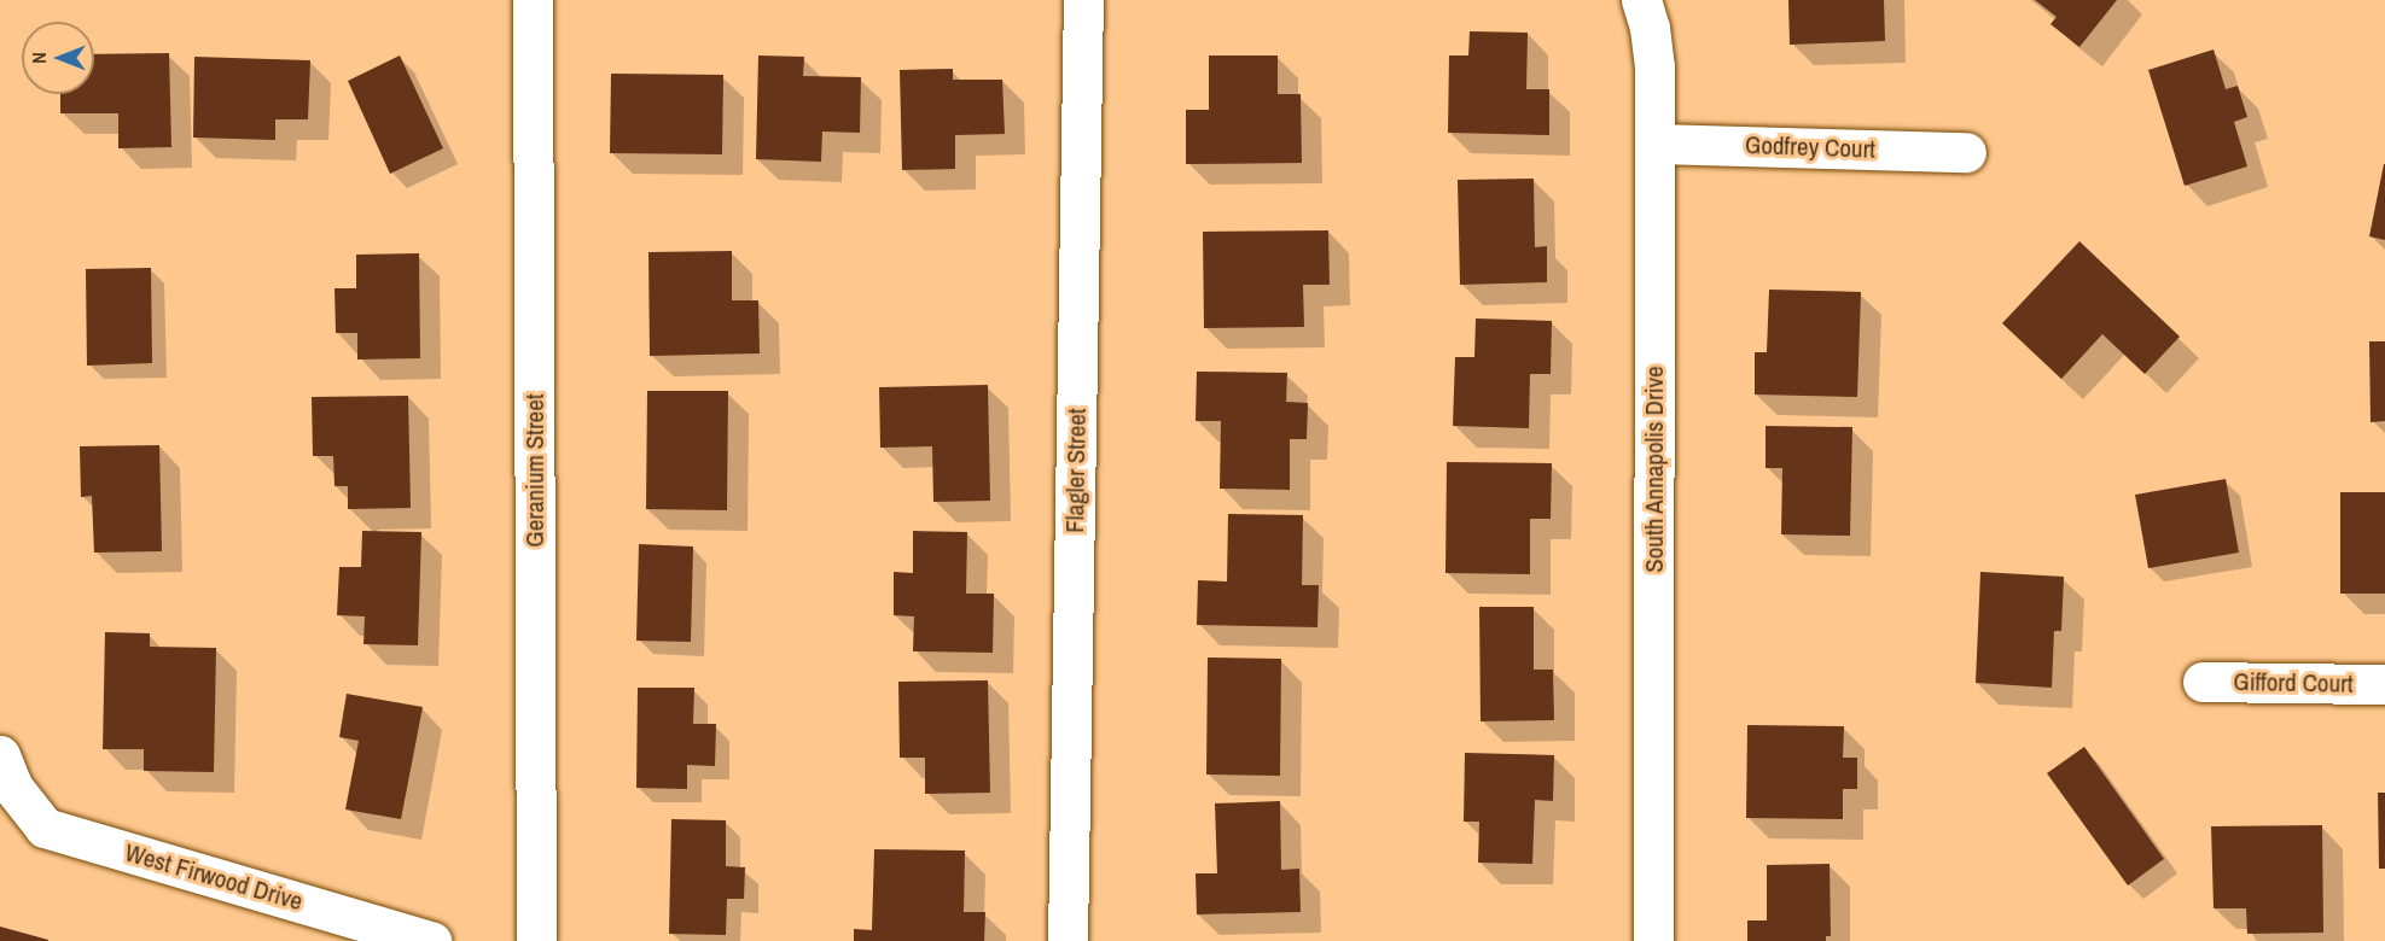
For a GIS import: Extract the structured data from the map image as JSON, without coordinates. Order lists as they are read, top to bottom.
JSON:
{
  "streets": {
    "street": [
      "Godfrey Court",
      "South Annapolis Drive",
      "Geranium Street",
      "Flagler Street",
      "Gifford Court",
      "West Firwood Drive"
    ]
  },
  "crossings": [
    ["Godfrey Court", "South Annapolis Drive"]
  ],
  "north": "left"
}
